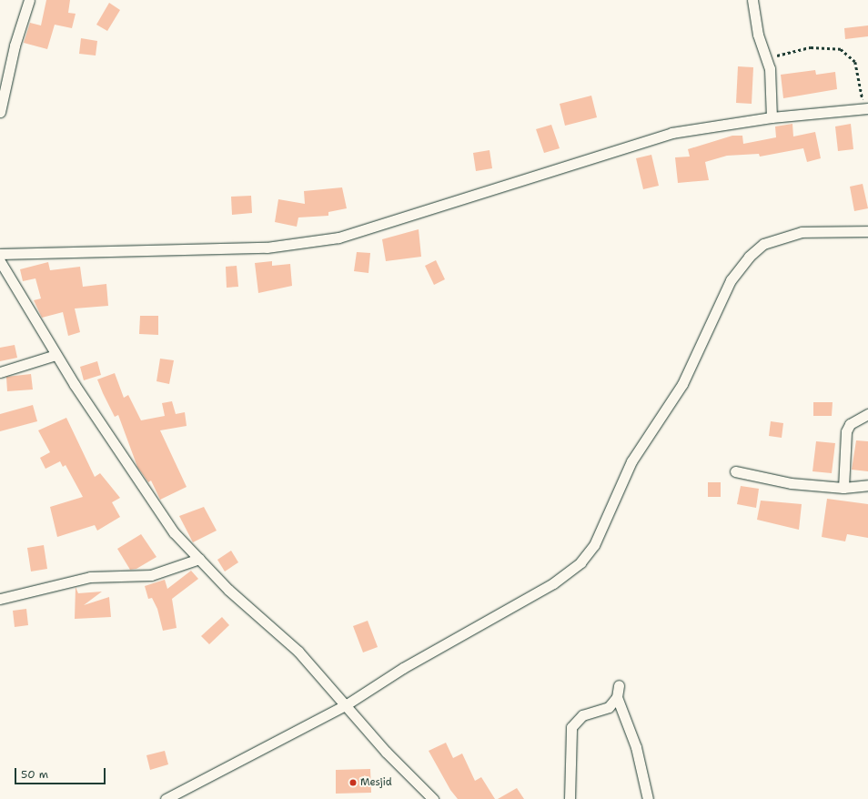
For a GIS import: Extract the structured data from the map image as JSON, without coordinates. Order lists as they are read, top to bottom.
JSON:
{
  "places": ["Mesjid"],
  "scale_bar": "50 m"
}
